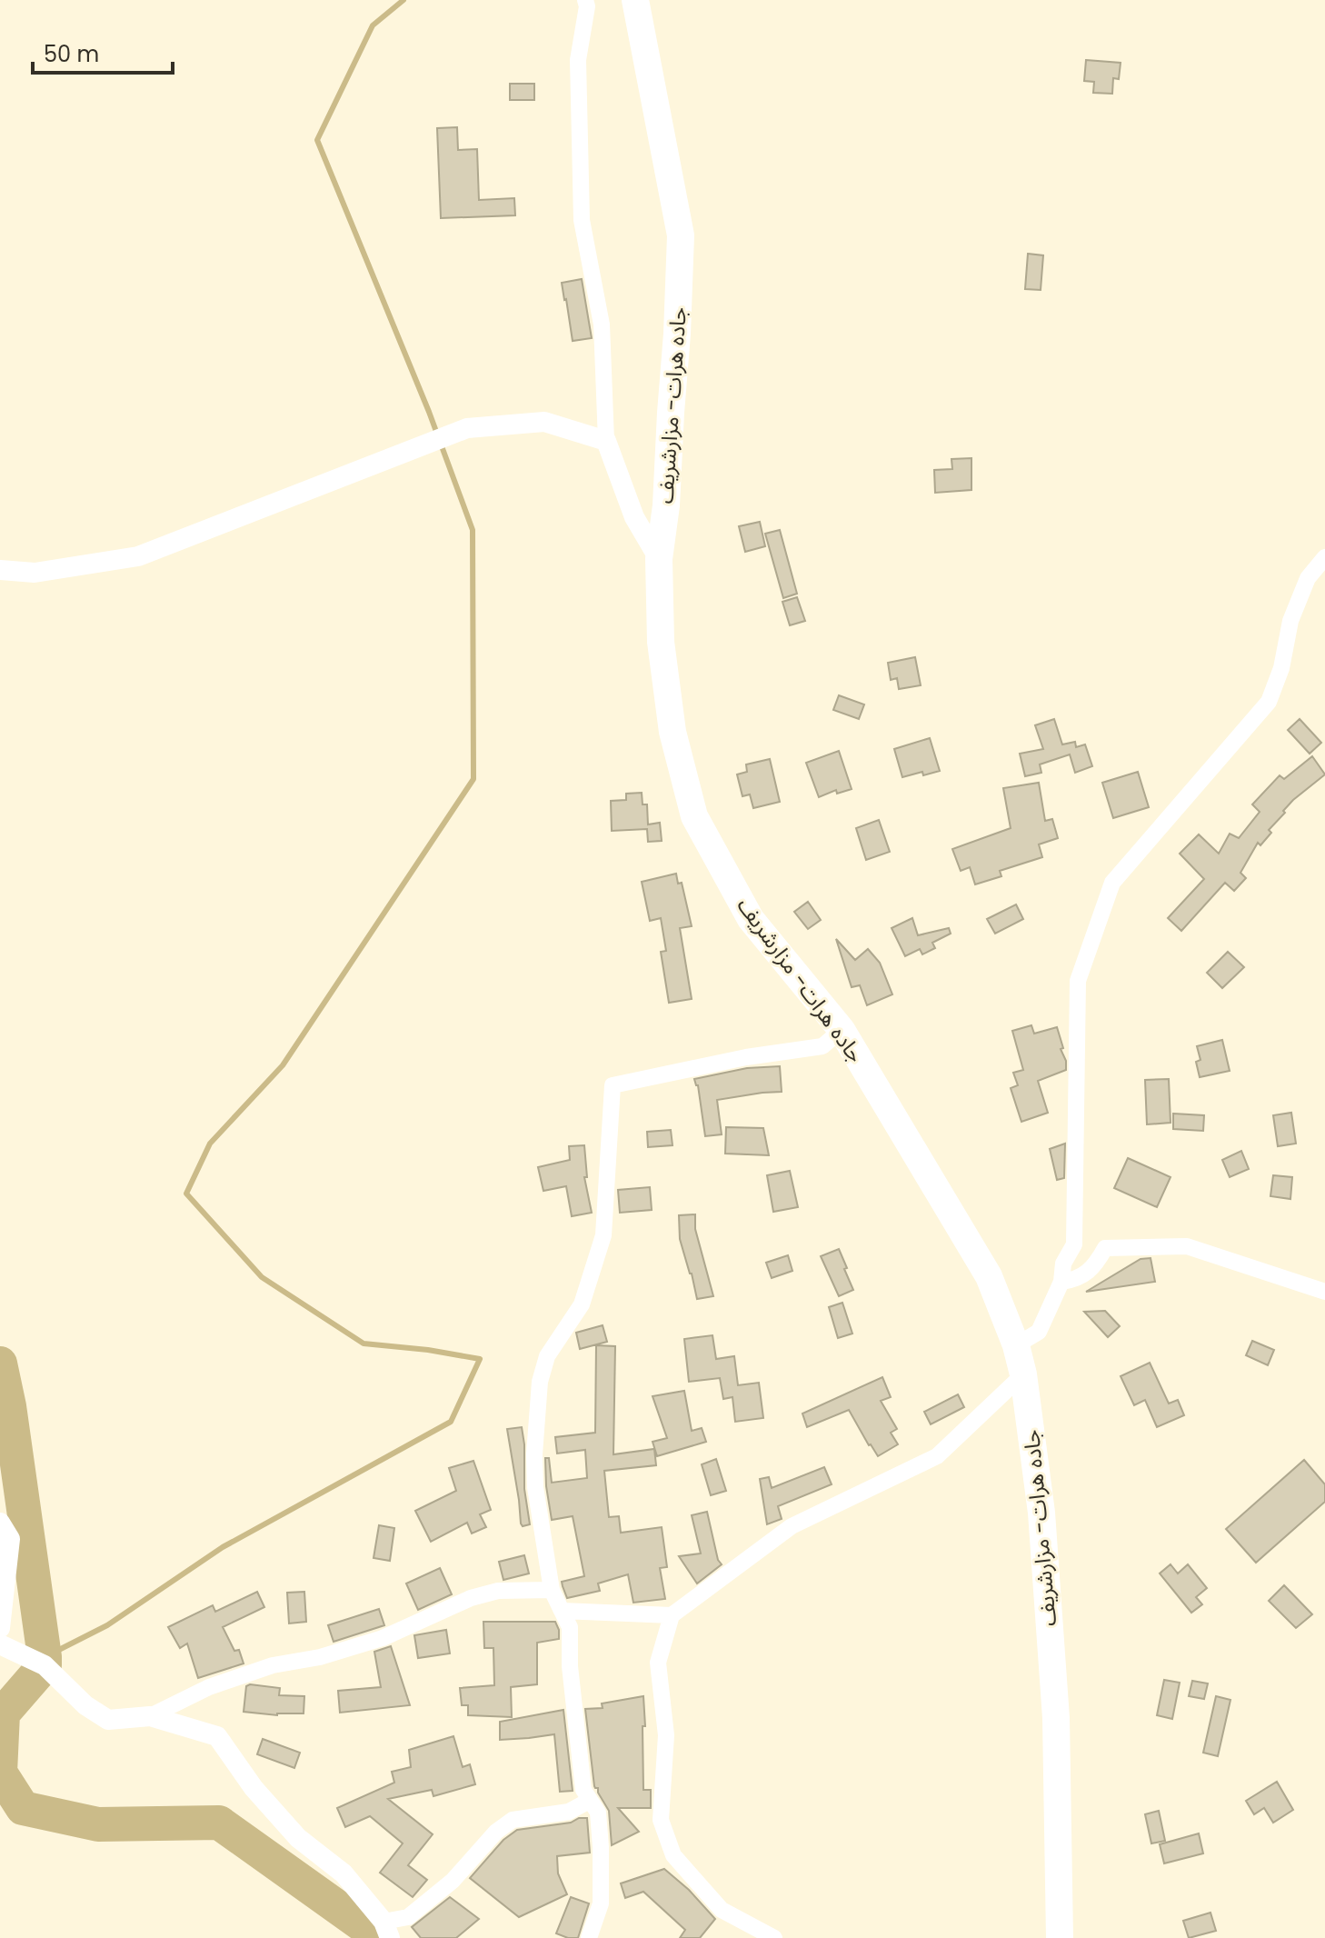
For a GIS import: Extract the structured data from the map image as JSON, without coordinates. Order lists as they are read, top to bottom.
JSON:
{
  "streets": {
    "highway": ["جاده هرات- مزارشریف"]
  },
  "scale_bar": "50 m"
}
